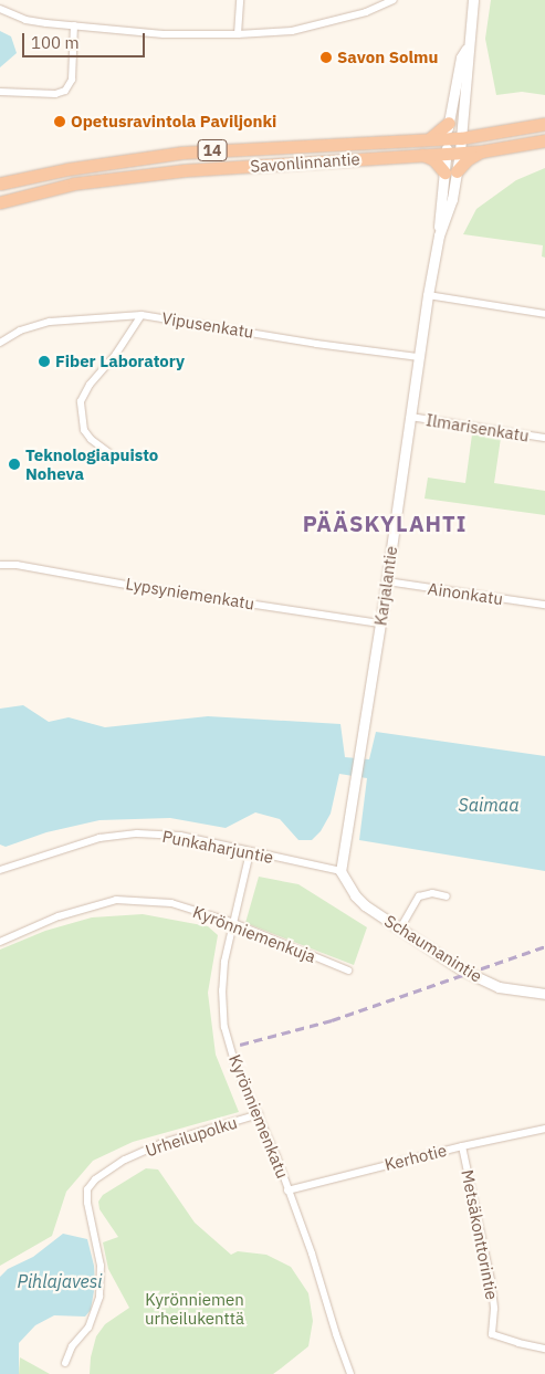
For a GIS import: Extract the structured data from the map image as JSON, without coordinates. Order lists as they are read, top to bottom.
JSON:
{
  "streets": {
    "highway": ["14", "Savonlinnantie"],
    "street": [
      "Vipusenkatu",
      "Ilmarisenkatu",
      "Karjalantie",
      "Lypsyniemenkatu",
      "Ainonkatu",
      "Punkaharjuntie",
      "Kyrönniemenkuja",
      "Schaumanintie",
      "Kyrönniemenkatu",
      "Urheilupolku",
      "Kerhotie",
      "Metsäkonttorintie"
    ]
  },
  "crossings": [
    ["Savonlinnantie", "Karjalantie"],
    ["Vipusenkatu", "Karjalantie"],
    ["Ilmarisenkatu", "Karjalantie"],
    ["Karjalantie", "Lypsyniemenkatu"],
    ["Karjalantie", "Ainonkatu"],
    ["Karjalantie", "Punkaharjuntie"],
    ["Karjalantie", "Schaumanintie"],
    ["Punkaharjuntie", "Schaumanintie"],
    ["Punkaharjuntie", "Kyrönniemenkatu"],
    ["Kyrönniemenkuja", "Kyrönniemenkatu"],
    ["Kyrönniemenkatu", "Urheilupolku"],
    ["Kyrönniemenkatu", "Kerhotie"],
    ["Kerhotie", "Metsäkonttorintie"]
  ],
  "districts": ["PÄÄSKYLAHTI"],
  "water": ["Saimaa", "Pihlajavesi"],
  "parks": ["Kyrönniemen urheilukenttä"],
  "places": [
    "Savon Solmu",
    "Opetusravintola Paviljonki",
    "Fiber Laboratory",
    "Teknologiapuisto Noheva"
  ],
  "scale_bar": "100 m"
}
